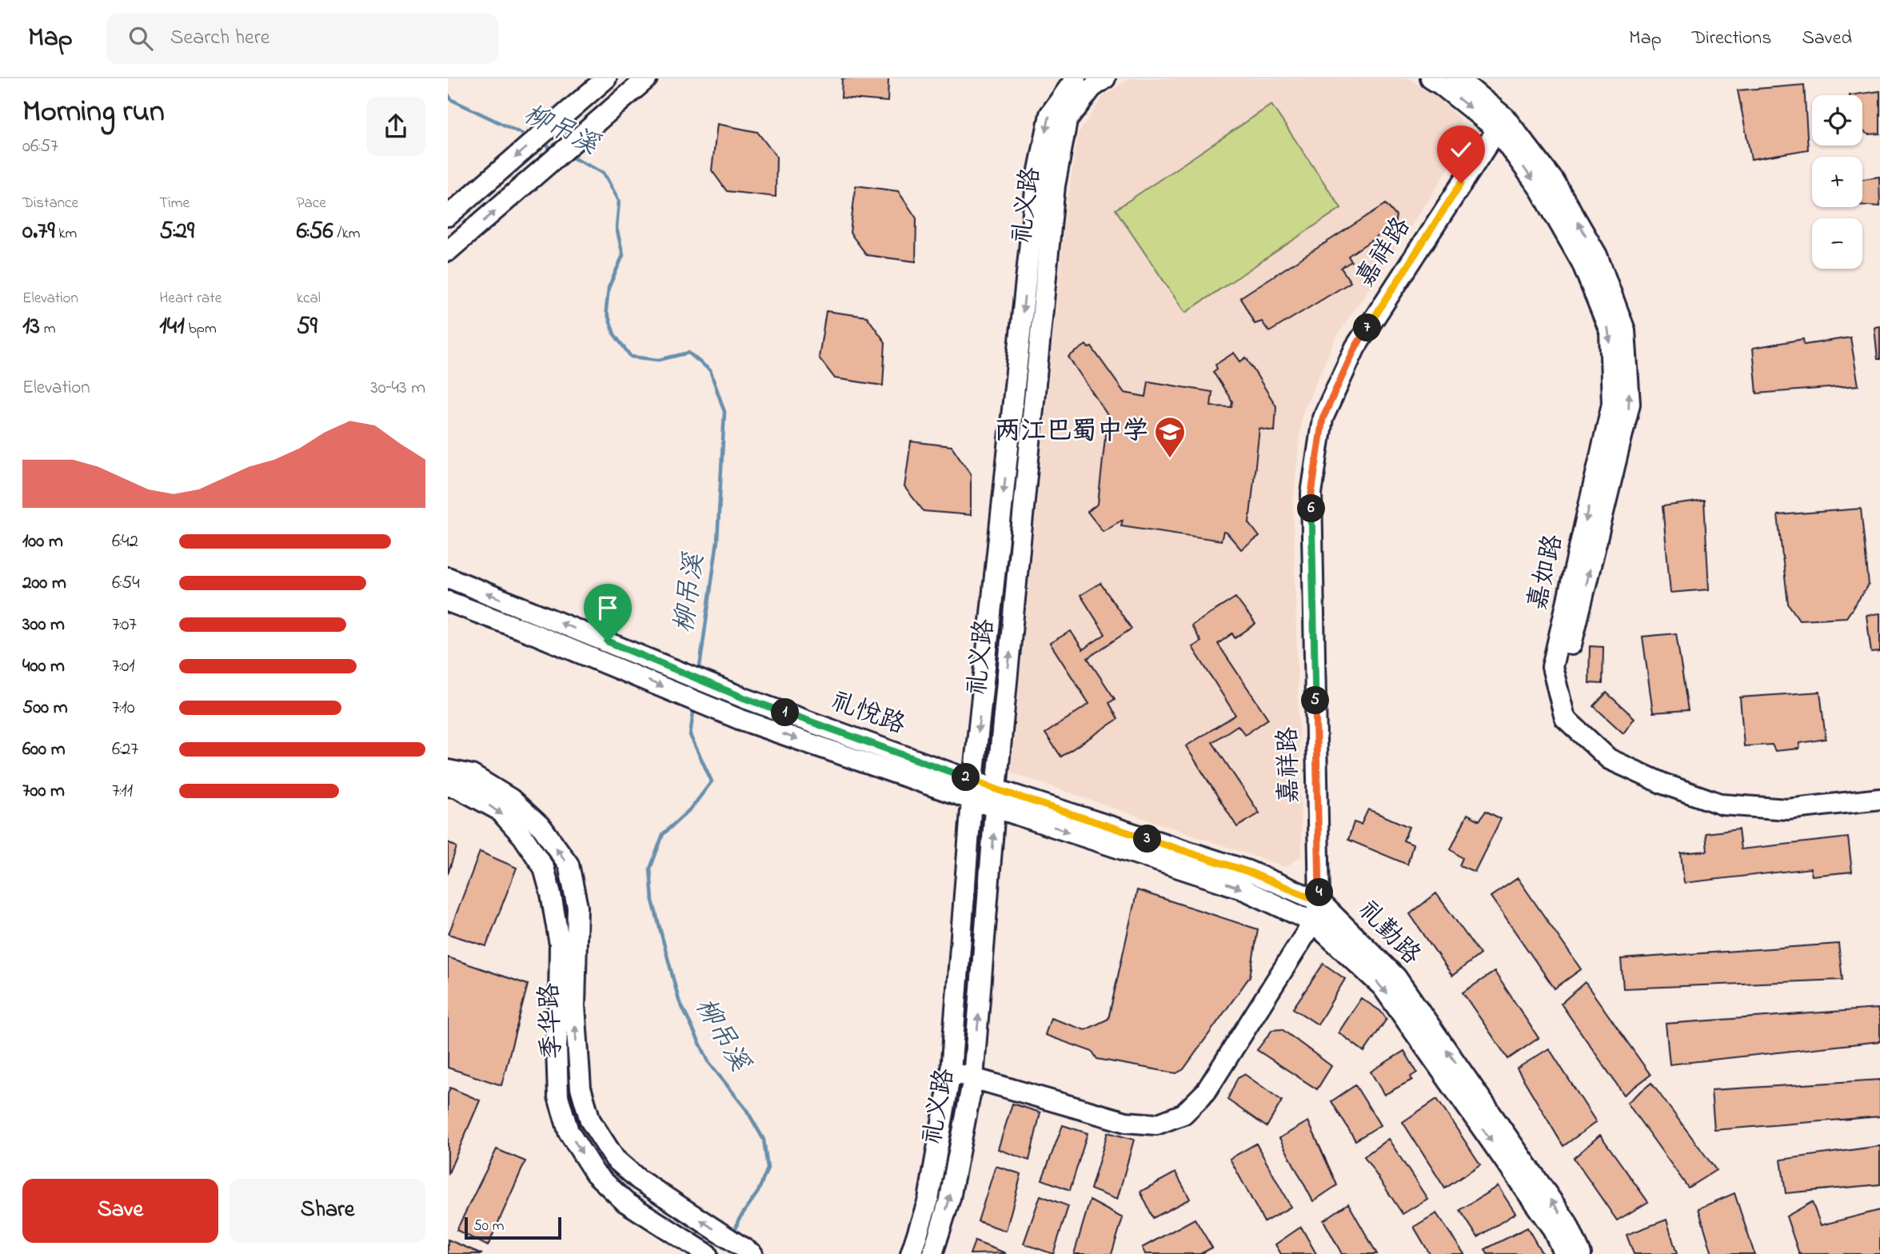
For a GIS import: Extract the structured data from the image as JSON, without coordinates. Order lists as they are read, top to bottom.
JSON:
{
  "streets": {
    "main road": [
      "礼义路",
      "嘉祥路",
      "嘉如路",
      "礼悦路",
      "礼勤路",
      "季华路"
    ]
  },
  "crossings": [
    ["礼义路", "嘉祥路"],
    ["礼义路", "礼悦路"],
    ["礼义路", "礼勤路"],
    ["嘉祥路", "嘉如路"],
    ["嘉祥路", "礼勤路"],
    ["礼悦路", "礼勤路"]
  ],
  "water": ["柳吊溪"],
  "places": {
    "school or university": ["两江巴蜀中学"]
  },
  "scale_bar": "50 m",
  "page": {
    "header": "Map",
    "search": "Search here",
    "nav": ["Map", "Directions", "Saved"],
    "heading": ["Morning run", "06:57"],
    "map_buttons": ["+", "−"],
    "stats": [
      ["Distance", "0.79 km"],
      ["Time", "5:29"],
      ["Pace", "6:56 /km"],
      ["Elevation", "13 m"],
      ["Heart rate", "141 bpm"],
      ["kcal", "59"]
    ],
    "pins": [
      "7",
      "6",
      "5",
      "1",
      "2",
      "3",
      "4"
    ],
    "chart": ["Elevation", "30–43 m"],
    "list": [
      {
        "name": "100 m",
        "note": "6:42"
      },
      {
        "name": "200 m",
        "note": "6:54"
      },
      {
        "name": "300 m",
        "note": "7:07"
      },
      {
        "name": "400 m",
        "note": "7:01"
      },
      {
        "name": "500 m",
        "note": "7:10"
      },
      {
        "name": "600 m",
        "note": "6:27"
      },
      {
        "name": "700 m",
        "note": "7:11"
      }
    ],
    "buttons": ["Save", "Share"],
    "scale": "50 m"
  }
}
